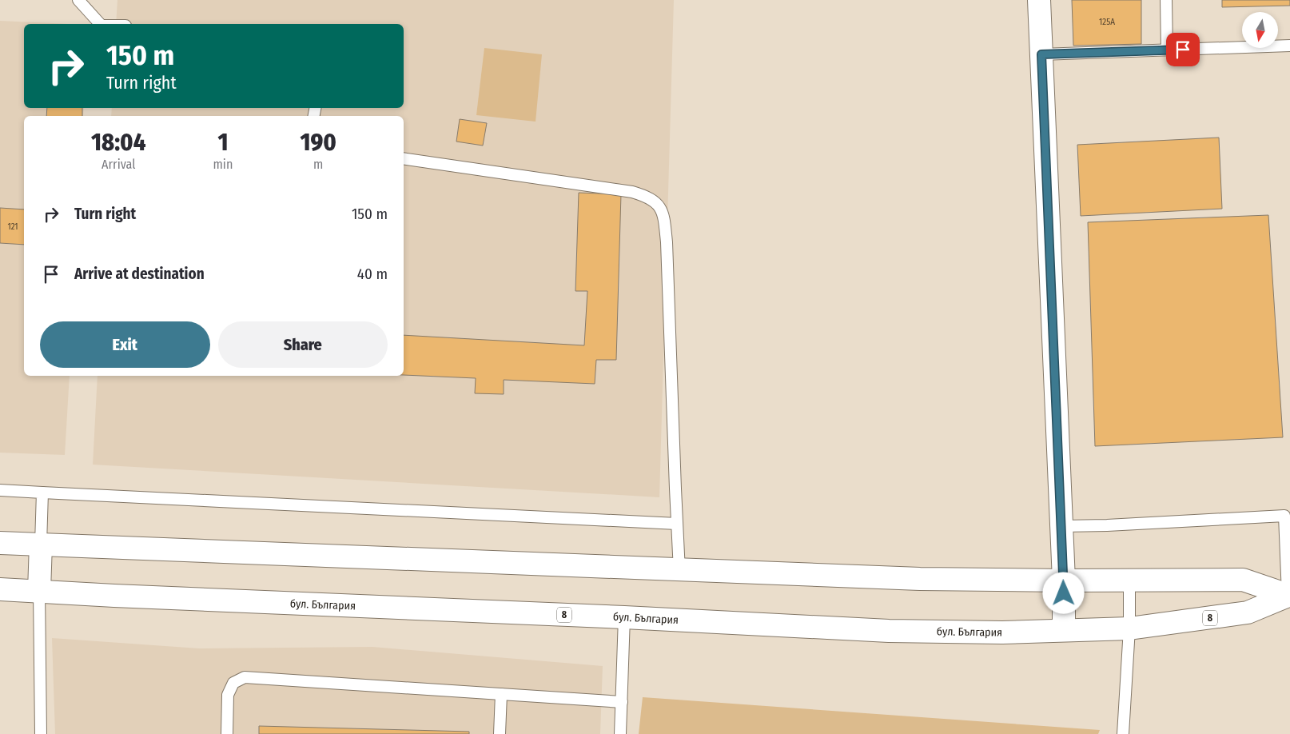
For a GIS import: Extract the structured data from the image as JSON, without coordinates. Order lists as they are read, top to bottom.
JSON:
{
  "streets": {
    "main road": ["бул. България", "8"]
  },
  "house_numbers": ["125A", "121"],
  "north": "bottom",
  "page": {
    "turn": ["150 m", "Turn right"],
    "eta": [
      "18:04",
      "Arrival",
      "1",
      "min",
      "190",
      "m"
    ],
    "list": [
      {
        "name": "Turn right",
        "value": "150 m"
      },
      {
        "name": "Arrive at destination",
        "value": "40 m"
      }
    ],
    "buttons": ["Exit", "Share"]
  }
}
